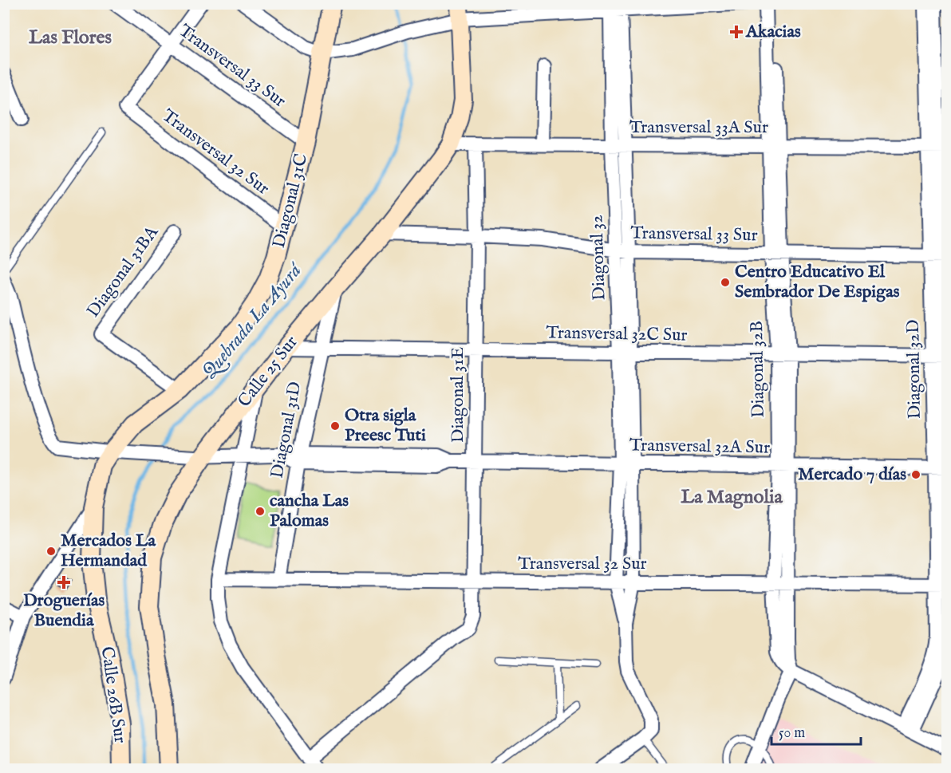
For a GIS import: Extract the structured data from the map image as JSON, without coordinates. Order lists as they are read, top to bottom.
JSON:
{
  "streets": {
    "main road": ["Diagonal 31C", "Calle 25 Sur", "Calle 26B Sur"],
    "street": [
      "Transversal 33 Sur",
      "Transversal 33A Sur",
      "Transversal 32 Sur",
      "Diagonal 32",
      "Diagonal 31BA",
      "Transversal 32C Sur",
      "Diagonal 32B",
      "Diagonal 32D",
      "Diagonal 31E",
      "Diagonal 31D",
      "Transversal 32A Sur"
    ]
  },
  "crossings": [
    ["Transversal 33 Sur", "Transversal 32 Sur"],
    ["Transversal 33 Sur", "Diagonal 31C"],
    ["Transversal 33 Sur", "Diagonal 32"],
    ["Transversal 33 Sur", "Diagonal 32B"],
    ["Transversal 33 Sur", "Diagonal 32D"],
    ["Transversal 33 Sur", "Calle 25 Sur"],
    ["Transversal 33 Sur", "Diagonal 31E"],
    ["Transversal 33A Sur", "Diagonal 32"],
    ["Transversal 33A Sur", "Diagonal 32B"],
    ["Transversal 33A Sur", "Diagonal 32D"],
    ["Transversal 33A Sur", "Calle 25 Sur"],
    ["Transversal 33A Sur", "Diagonal 31E"],
    ["Transversal 32 Sur", "Diagonal 31C"],
    ["Transversal 32 Sur", "Diagonal 32"],
    ["Transversal 32 Sur", "Diagonal 32B"],
    ["Transversal 32 Sur", "Diagonal 32D"],
    ["Transversal 32 Sur", "Diagonal 31E"],
    ["Transversal 32 Sur", "Diagonal 31D"],
    ["Diagonal 31C", "Diagonal 31BA"],
    ["Diagonal 31C", "Transversal 32A Sur"],
    ["Diagonal 31C", "Calle 26B Sur"],
    ["Diagonal 32", "Transversal 32C Sur"],
    ["Diagonal 32", "Transversal 32A Sur"],
    ["Transversal 32C Sur", "Diagonal 32B"],
    ["Transversal 32C Sur", "Diagonal 32D"],
    ["Transversal 32C Sur", "Calle 25 Sur"],
    ["Transversal 32C Sur", "Diagonal 31E"],
    ["Transversal 32C Sur", "Diagonal 31D"],
    ["Diagonal 32B", "Transversal 32A Sur"],
    ["Diagonal 32D", "Transversal 32A Sur"],
    ["Calle 25 Sur", "Diagonal 31E"],
    ["Calle 25 Sur", "Diagonal 31D"],
    ["Calle 25 Sur", "Transversal 32A Sur"],
    ["Diagonal 31E", "Transversal 32A Sur"],
    ["Diagonal 31D", "Transversal 32A Sur"],
    ["Transversal 32A Sur", "Calle 26B Sur"]
  ],
  "districts": ["Las Flores", "La Magnolia"],
  "water": ["Quebrada La Ayurá"],
  "places": {
    "health": ["Akacias", "Droguerías Buendia"],
    "other": [
      "Centro Educativo El Sembrador De Espigas",
      "Otra sigla Preesc Tuti",
      "Mercado 7 días",
      "cancha Las Palomas",
      "Mercados La Hermandad"
    ]
  },
  "scale_bar": "50 m"
}
